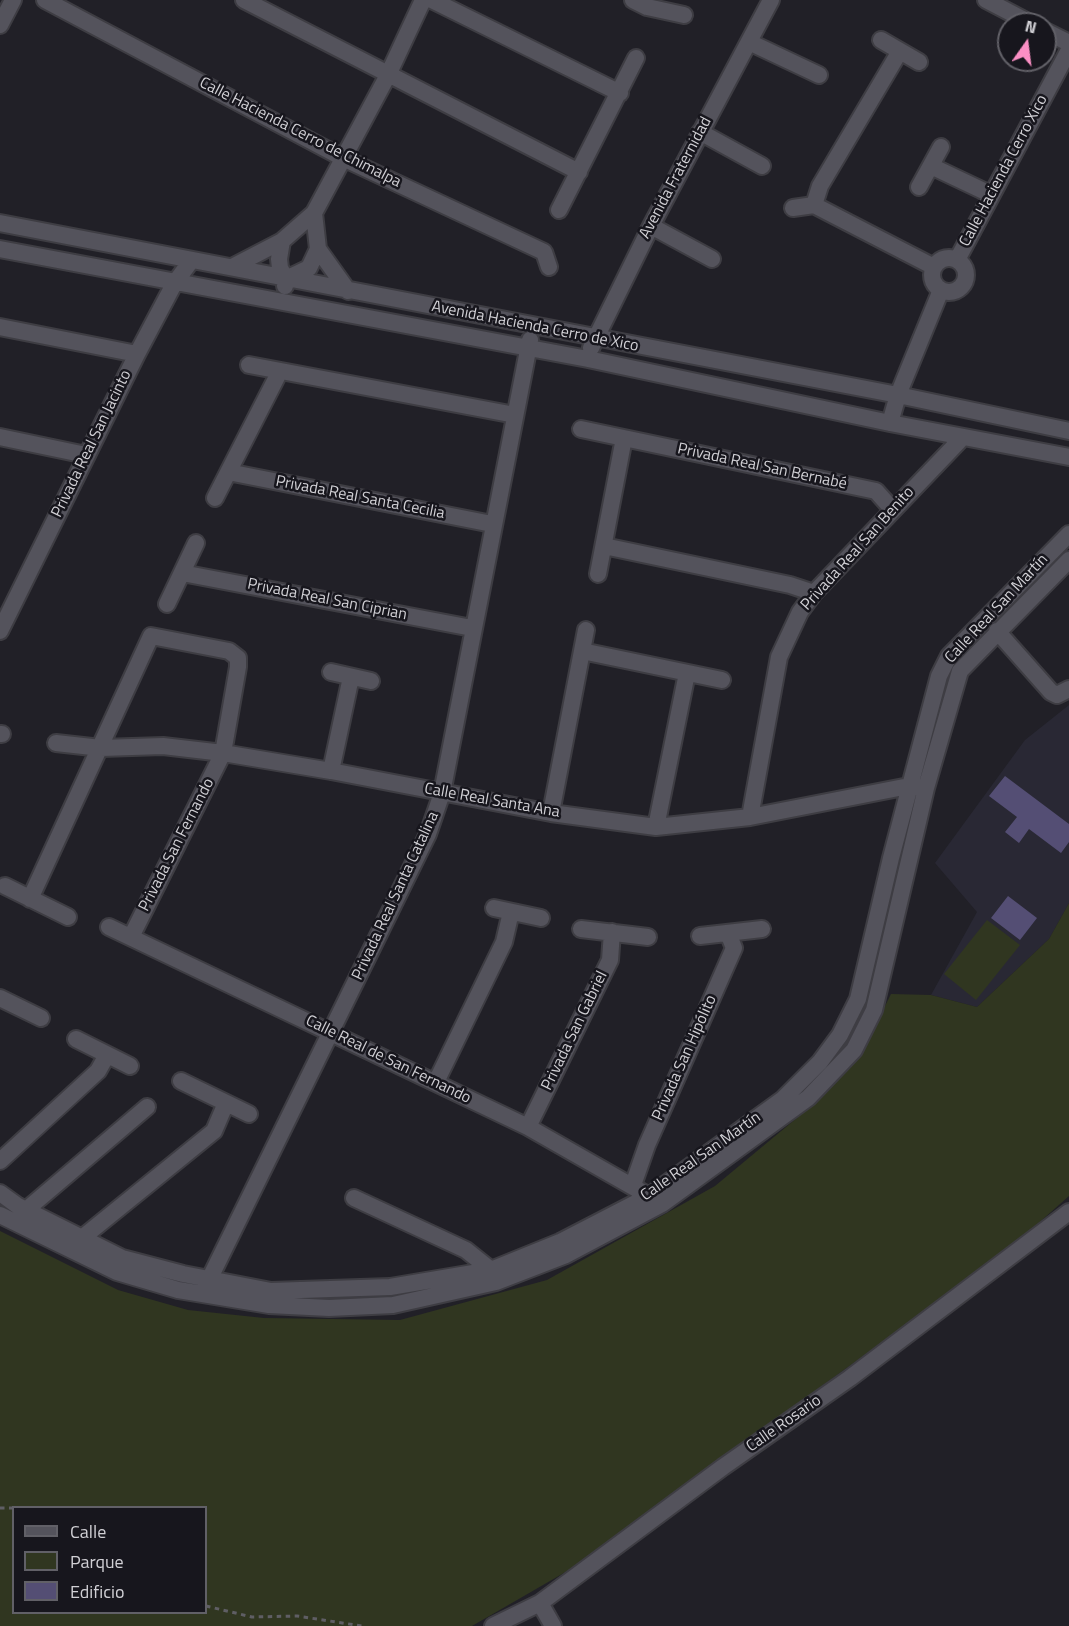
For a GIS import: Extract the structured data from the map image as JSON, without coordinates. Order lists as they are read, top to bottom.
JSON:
{
  "streets": {
    "street": [
      "Calle Hacienda Cerro de Chimalpa",
      "Calle Hacienda Cerro Xico",
      "Avenida Fraternidad",
      "Avenida Hacienda Cerro de Xico",
      "Privada Real San Jacinto",
      "Privada Real San Bernabé",
      "Privada Real Santa Cecilia",
      "Privada Real San Benito",
      "Privada Real San Ciprian",
      "Calle Real San Martín",
      "Calle Real Santa Ana",
      "Privada San Fernando",
      "Privada Real Santa Catalina",
      "Privada San Gabriel",
      "Privada San Hipólito",
      "Calle Real de San Fernando",
      "Calle Rosario"
    ]
  },
  "crossings": [
    ["Avenida Fraternidad", "Avenida Hacienda Cerro de Xico"],
    ["Avenida Hacienda Cerro de Xico", "Privada Real San Jacinto"],
    ["Avenida Hacienda Cerro de Xico", "Privada Real San Benito"],
    ["Avenida Hacienda Cerro de Xico", "Privada Real Santa Catalina"],
    ["Privada Real San Bernabé", "Privada Real San Benito"],
    ["Privada Real Santa Cecilia", "Privada Real Santa Catalina"],
    ["Privada Real San Benito", "Calle Real Santa Ana"],
    ["Privada Real San Ciprian", "Privada Real Santa Catalina"],
    ["Calle Real San Martín", "Calle Real Santa Ana"],
    ["Calle Real San Martín", "Privada Real Santa Catalina"],
    ["Calle Real San Martín", "Calle Real de San Fernando"],
    ["Calle Real Santa Ana", "Privada San Fernando"],
    ["Calle Real Santa Ana", "Privada Real Santa Catalina"],
    ["Privada San Fernando", "Calle Real de San Fernando"],
    ["Privada Real Santa Catalina", "Calle Real de San Fernando"],
    ["Privada San Gabriel", "Calle Real de San Fernando"],
    ["Privada San Hipólito", "Calle Real de San Fernando"]
  ],
  "legend": ["Calle", "Parque", "Edificio"],
  "north": "top"
}
